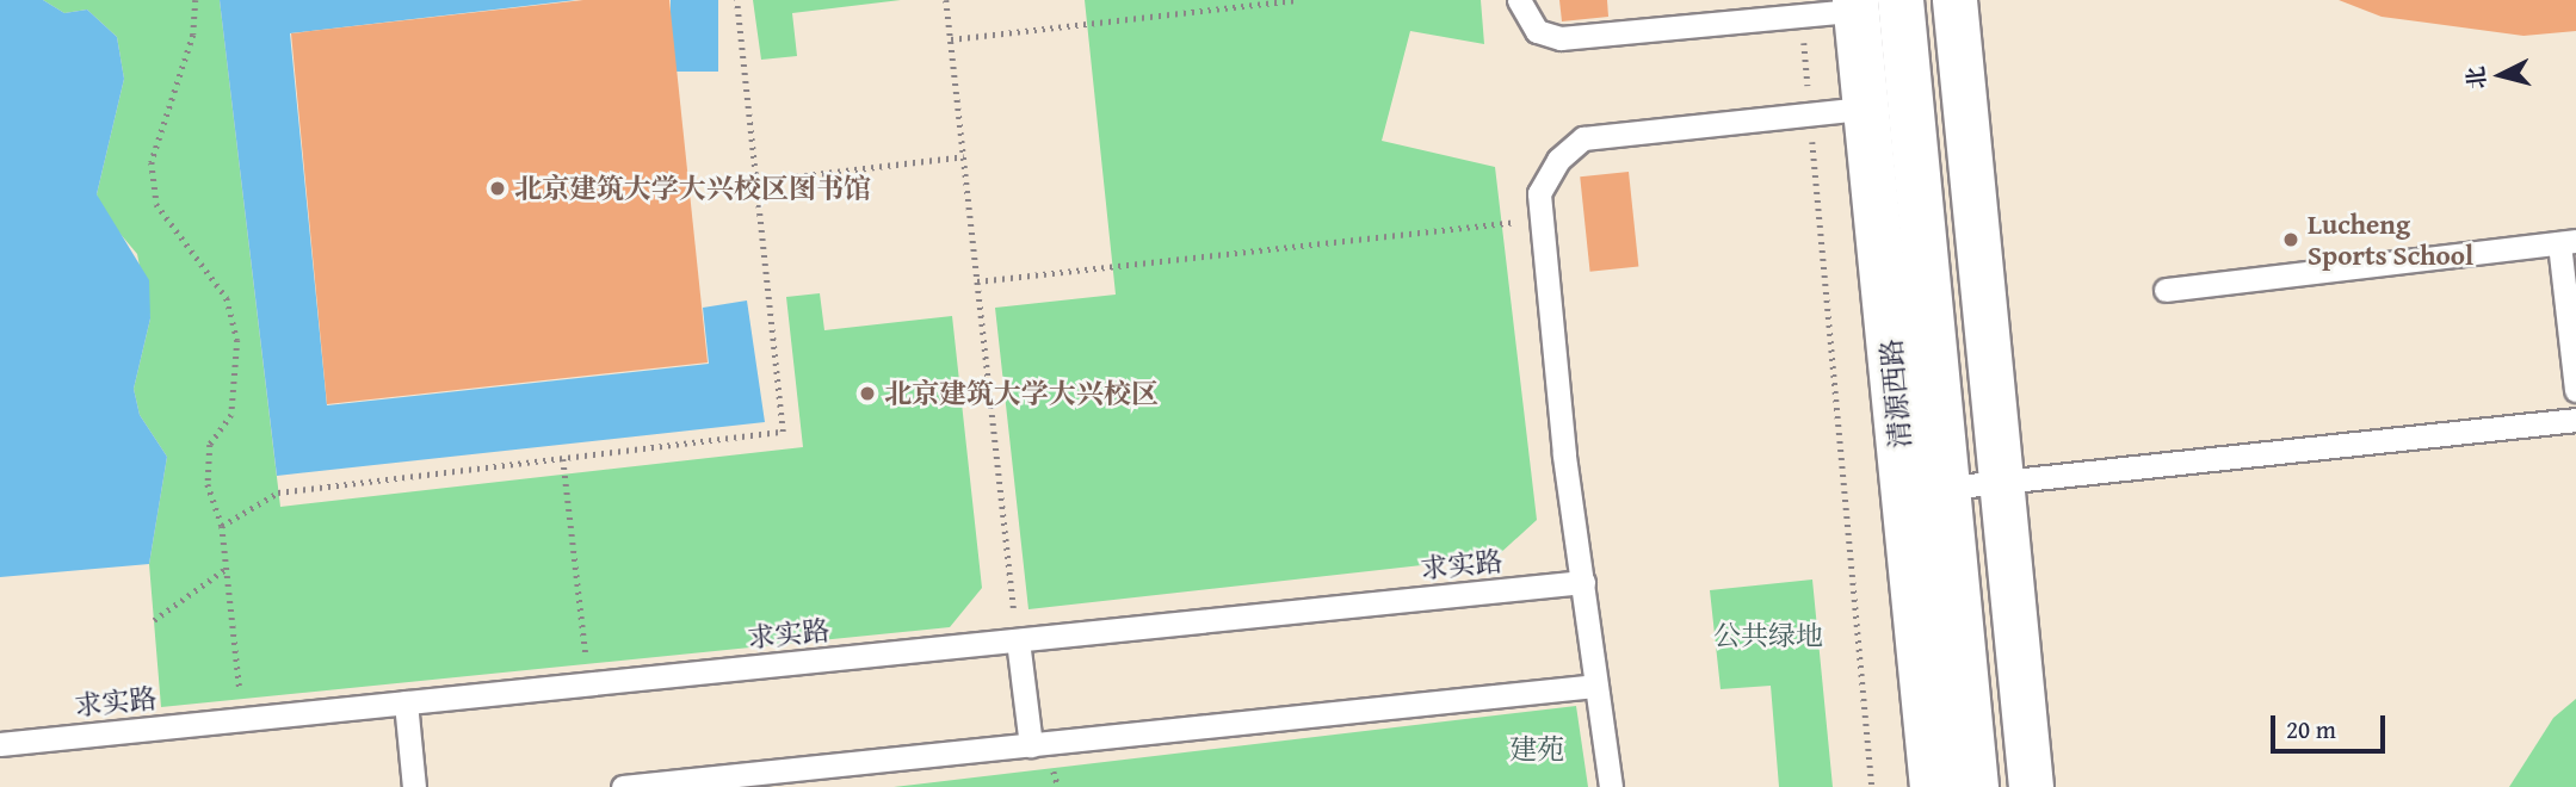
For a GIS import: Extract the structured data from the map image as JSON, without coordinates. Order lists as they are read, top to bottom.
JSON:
{
  "streets": {
    "main road": ["清源西路"],
    "lane": ["求实路"]
  },
  "parks": ["公共绿地", "建苑"],
  "places": ["北京建筑大学大兴校区图书馆", "Lucheng Sports School", "北京建筑大学大兴校区"],
  "scale_bar": "20 m",
  "north": "left"
}
